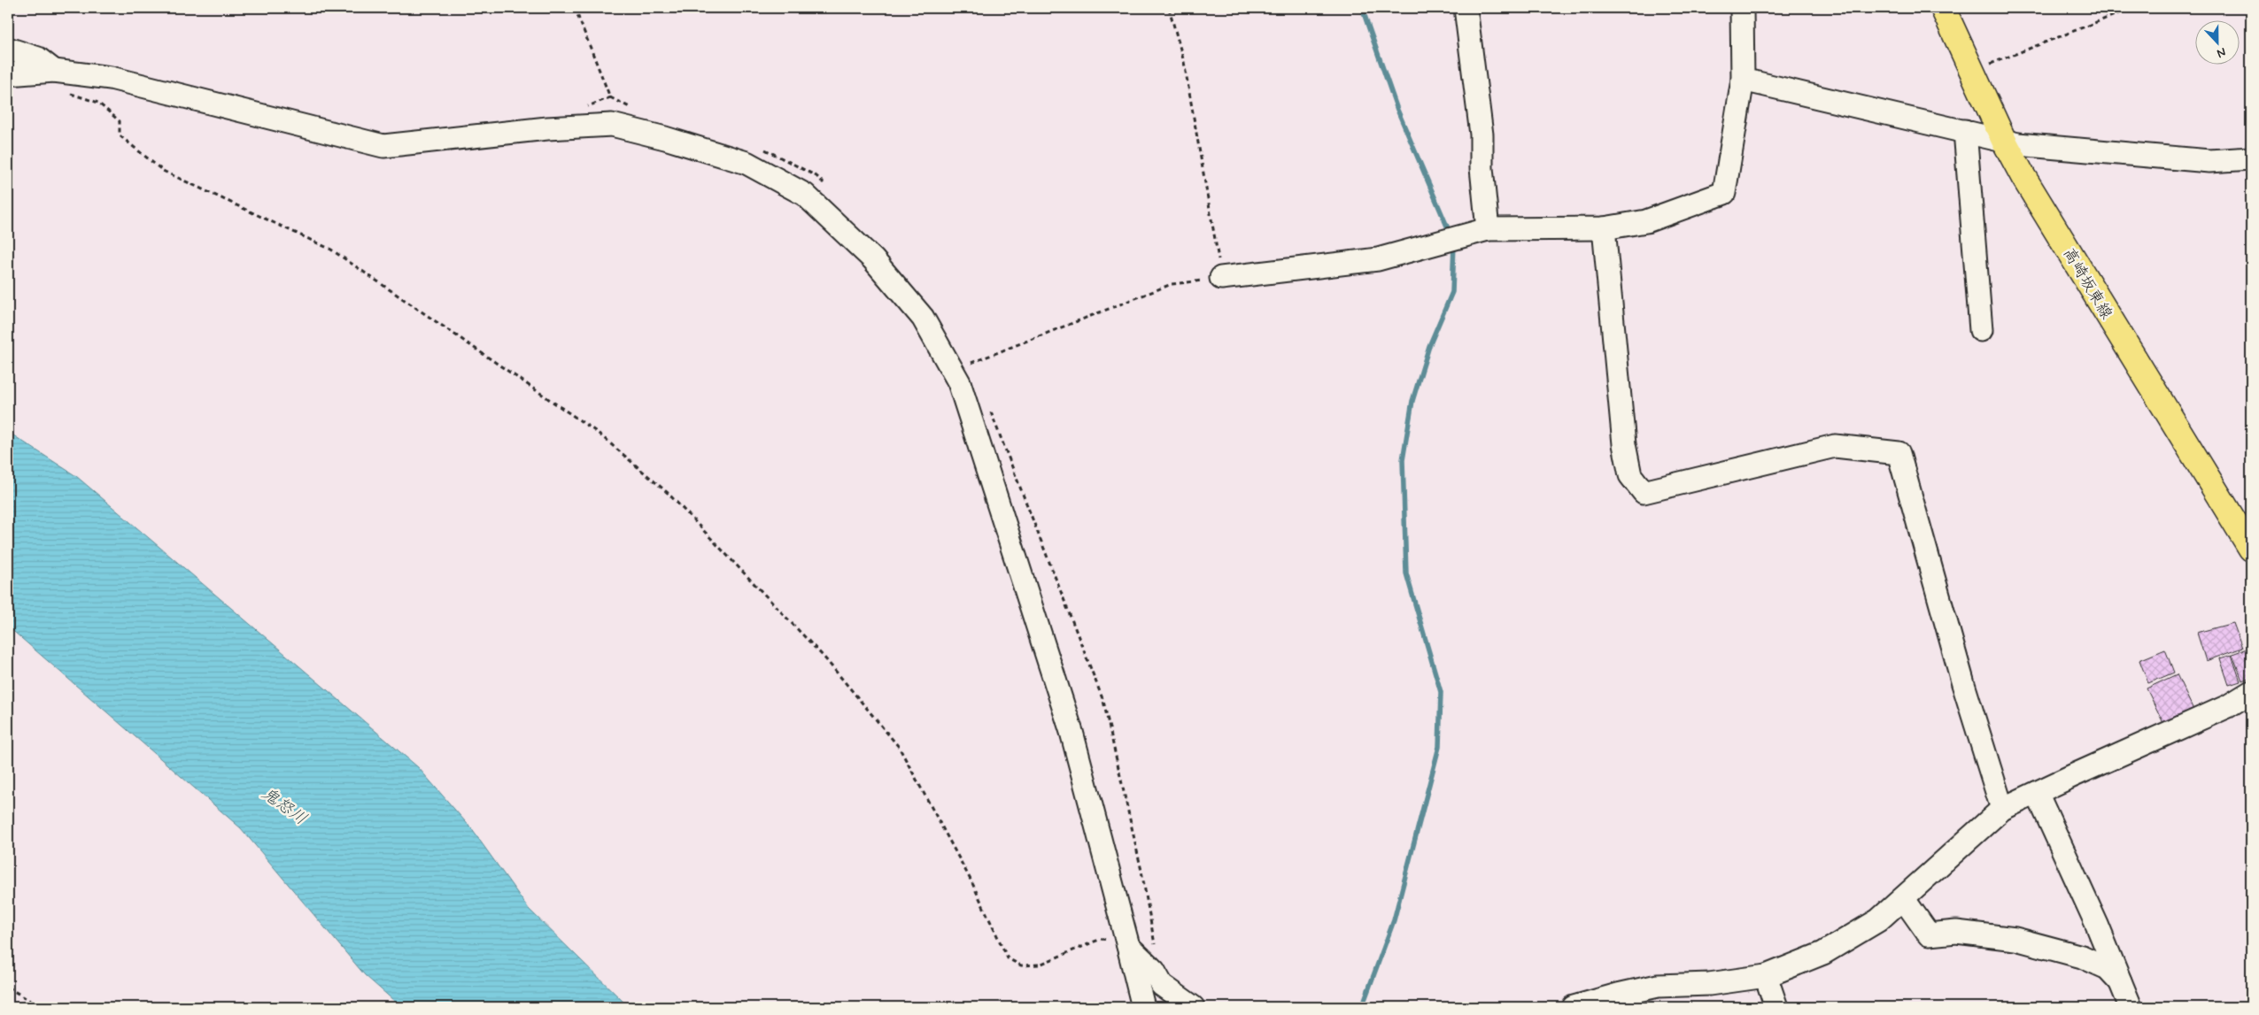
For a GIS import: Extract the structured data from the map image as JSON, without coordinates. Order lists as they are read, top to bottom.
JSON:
{
  "streets": {
    "main road": ["高崎坂東線"]
  },
  "water": ["鬼怒川"],
  "north": "bottom"
}
